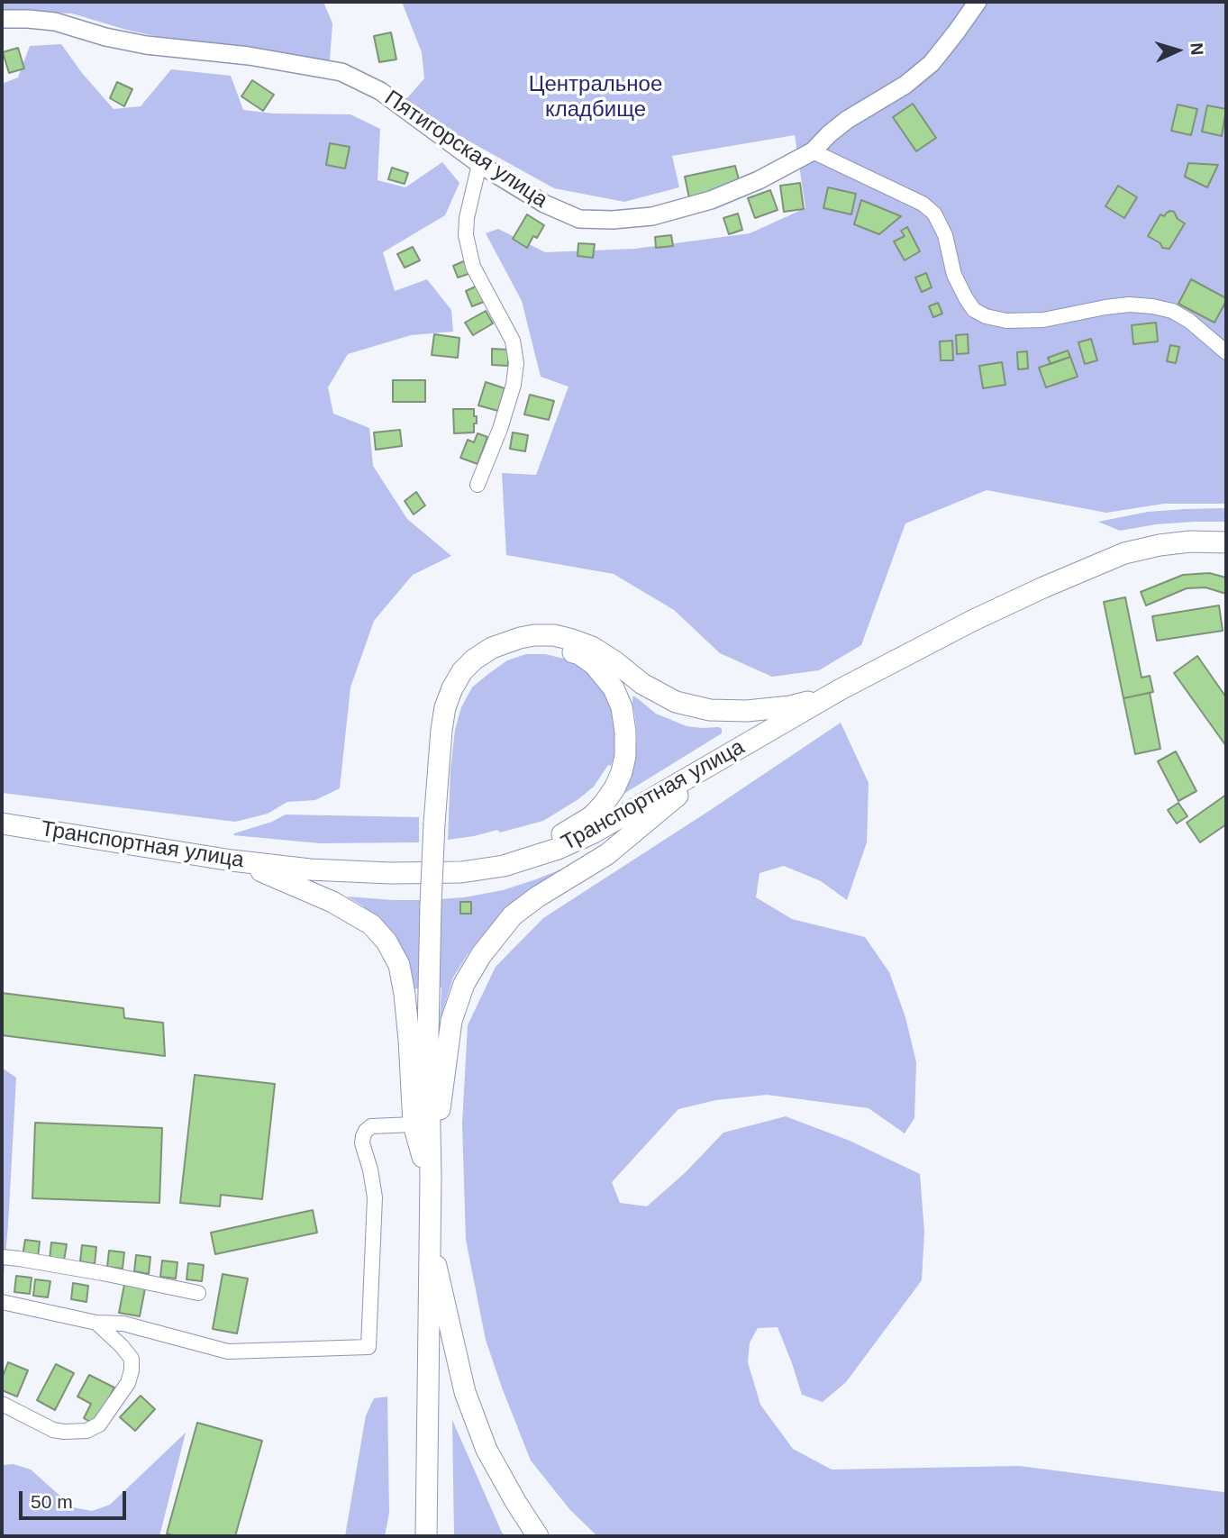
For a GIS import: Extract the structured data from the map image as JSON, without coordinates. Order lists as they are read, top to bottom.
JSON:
{
  "streets": {
    "main road": ["Транспортная улица"],
    "street": ["Пятигорская улица"]
  },
  "parks": ["Центральное кладбище"],
  "scale_bar": "50 m",
  "north": "right"
}
